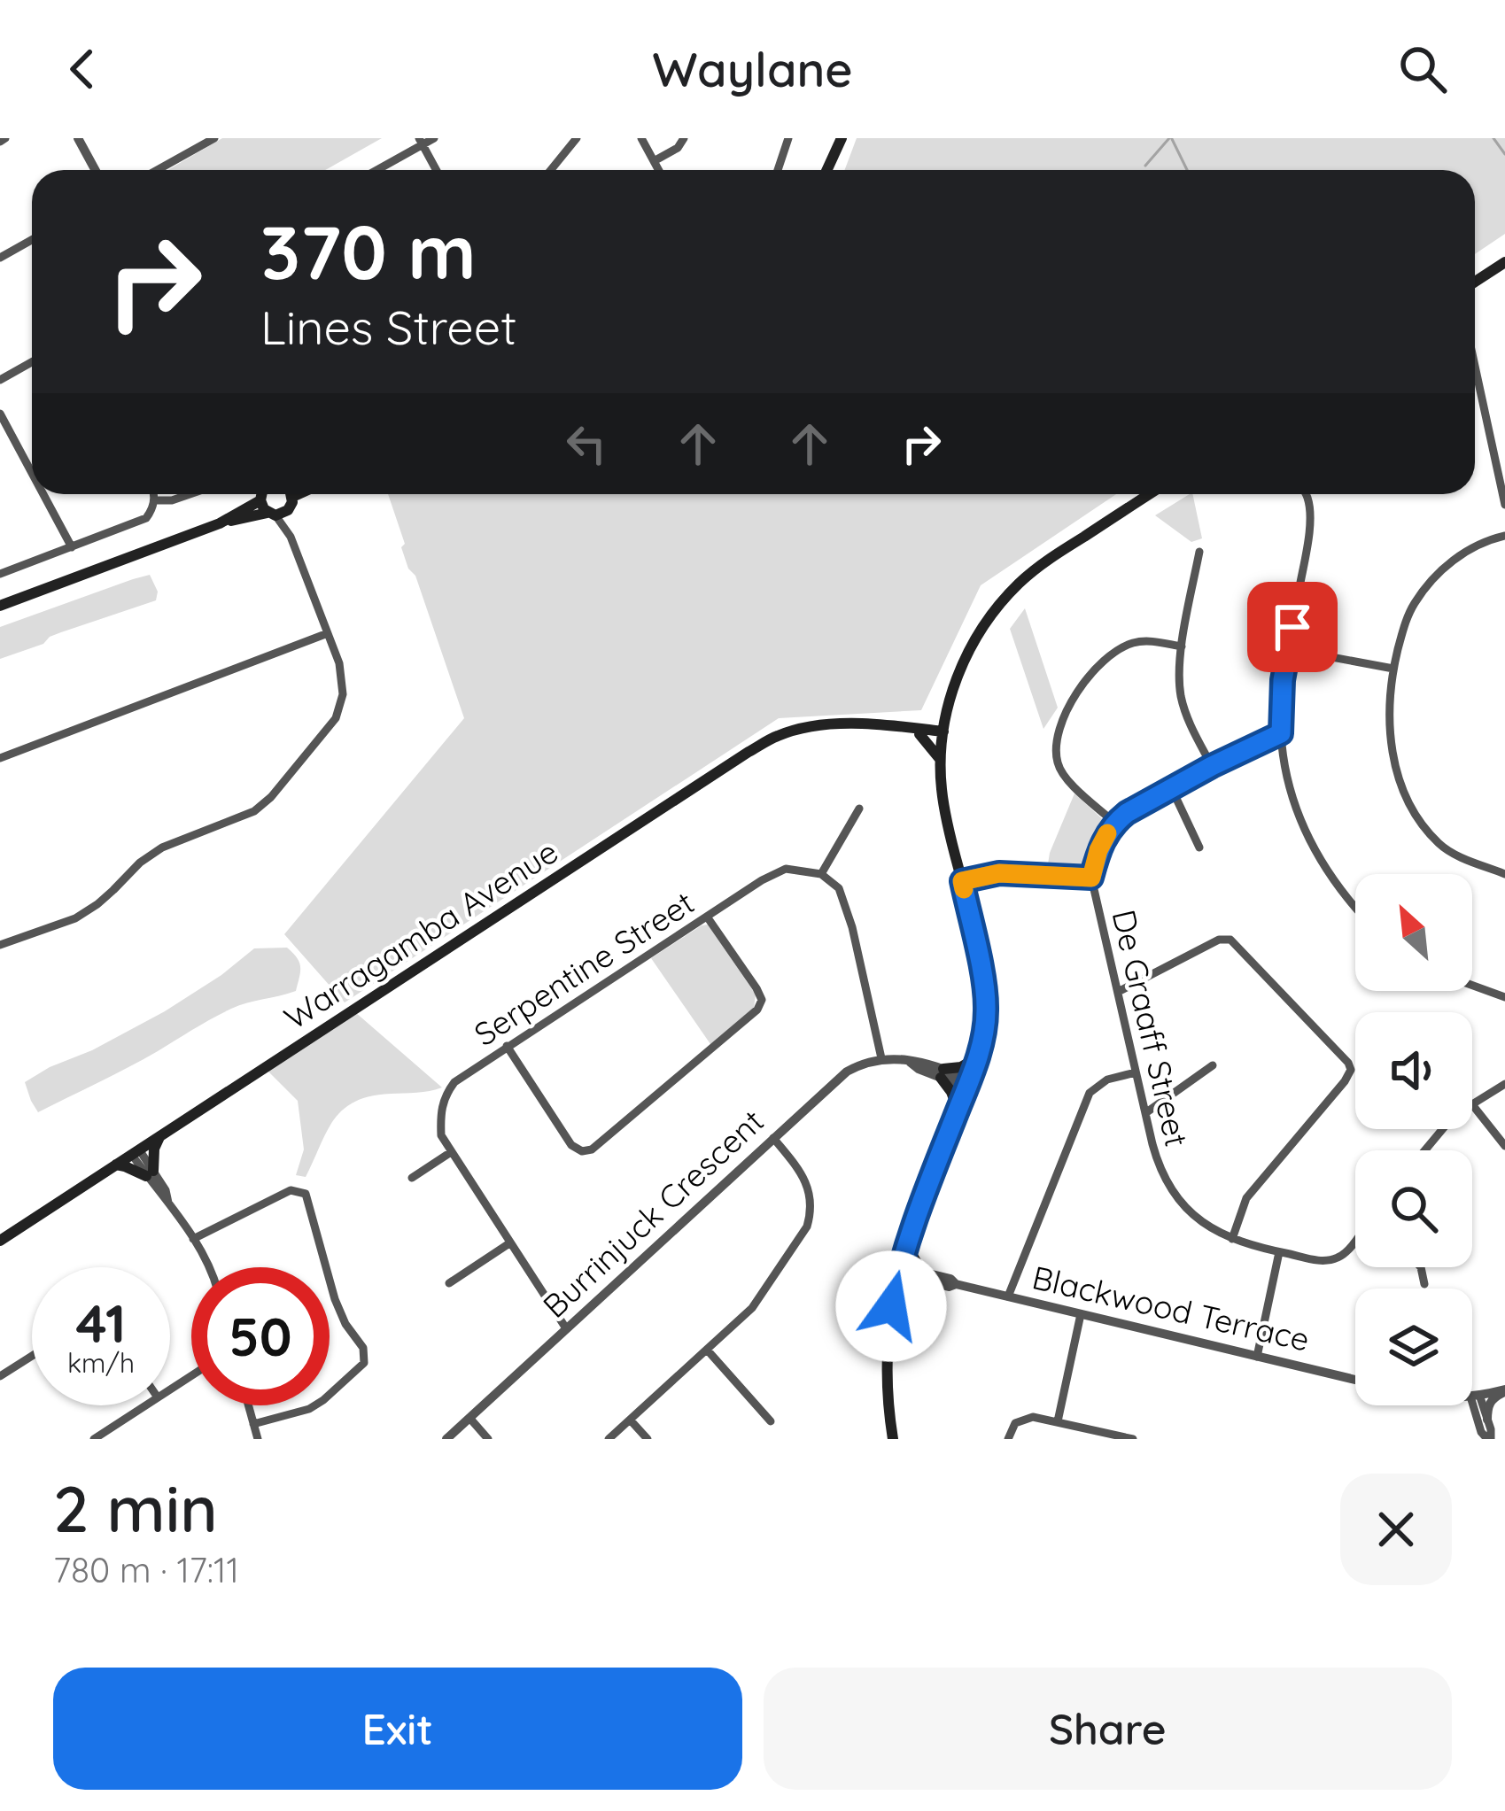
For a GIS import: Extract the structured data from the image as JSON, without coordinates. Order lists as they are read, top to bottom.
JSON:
{
  "streets": {
    "main road": ["Warragamba Avenue"],
    "street": [
      "Serpentine Street",
      "De Graaff Street",
      "Burrinjuck Crescent",
      "Blackwood Terrace"
    ]
  },
  "crossings": [
    ["Serpentine Street", "Burrinjuck Crescent"]
  ],
  "north": "top left",
  "page": {
    "header": "Waylane",
    "turn": ["370 m", "Lines Street"],
    "speed": "41 km/h",
    "limit": "50",
    "heading": ["2 min", "780 m · 17:11"],
    "buttons": ["Exit", "Share"]
  }
}
